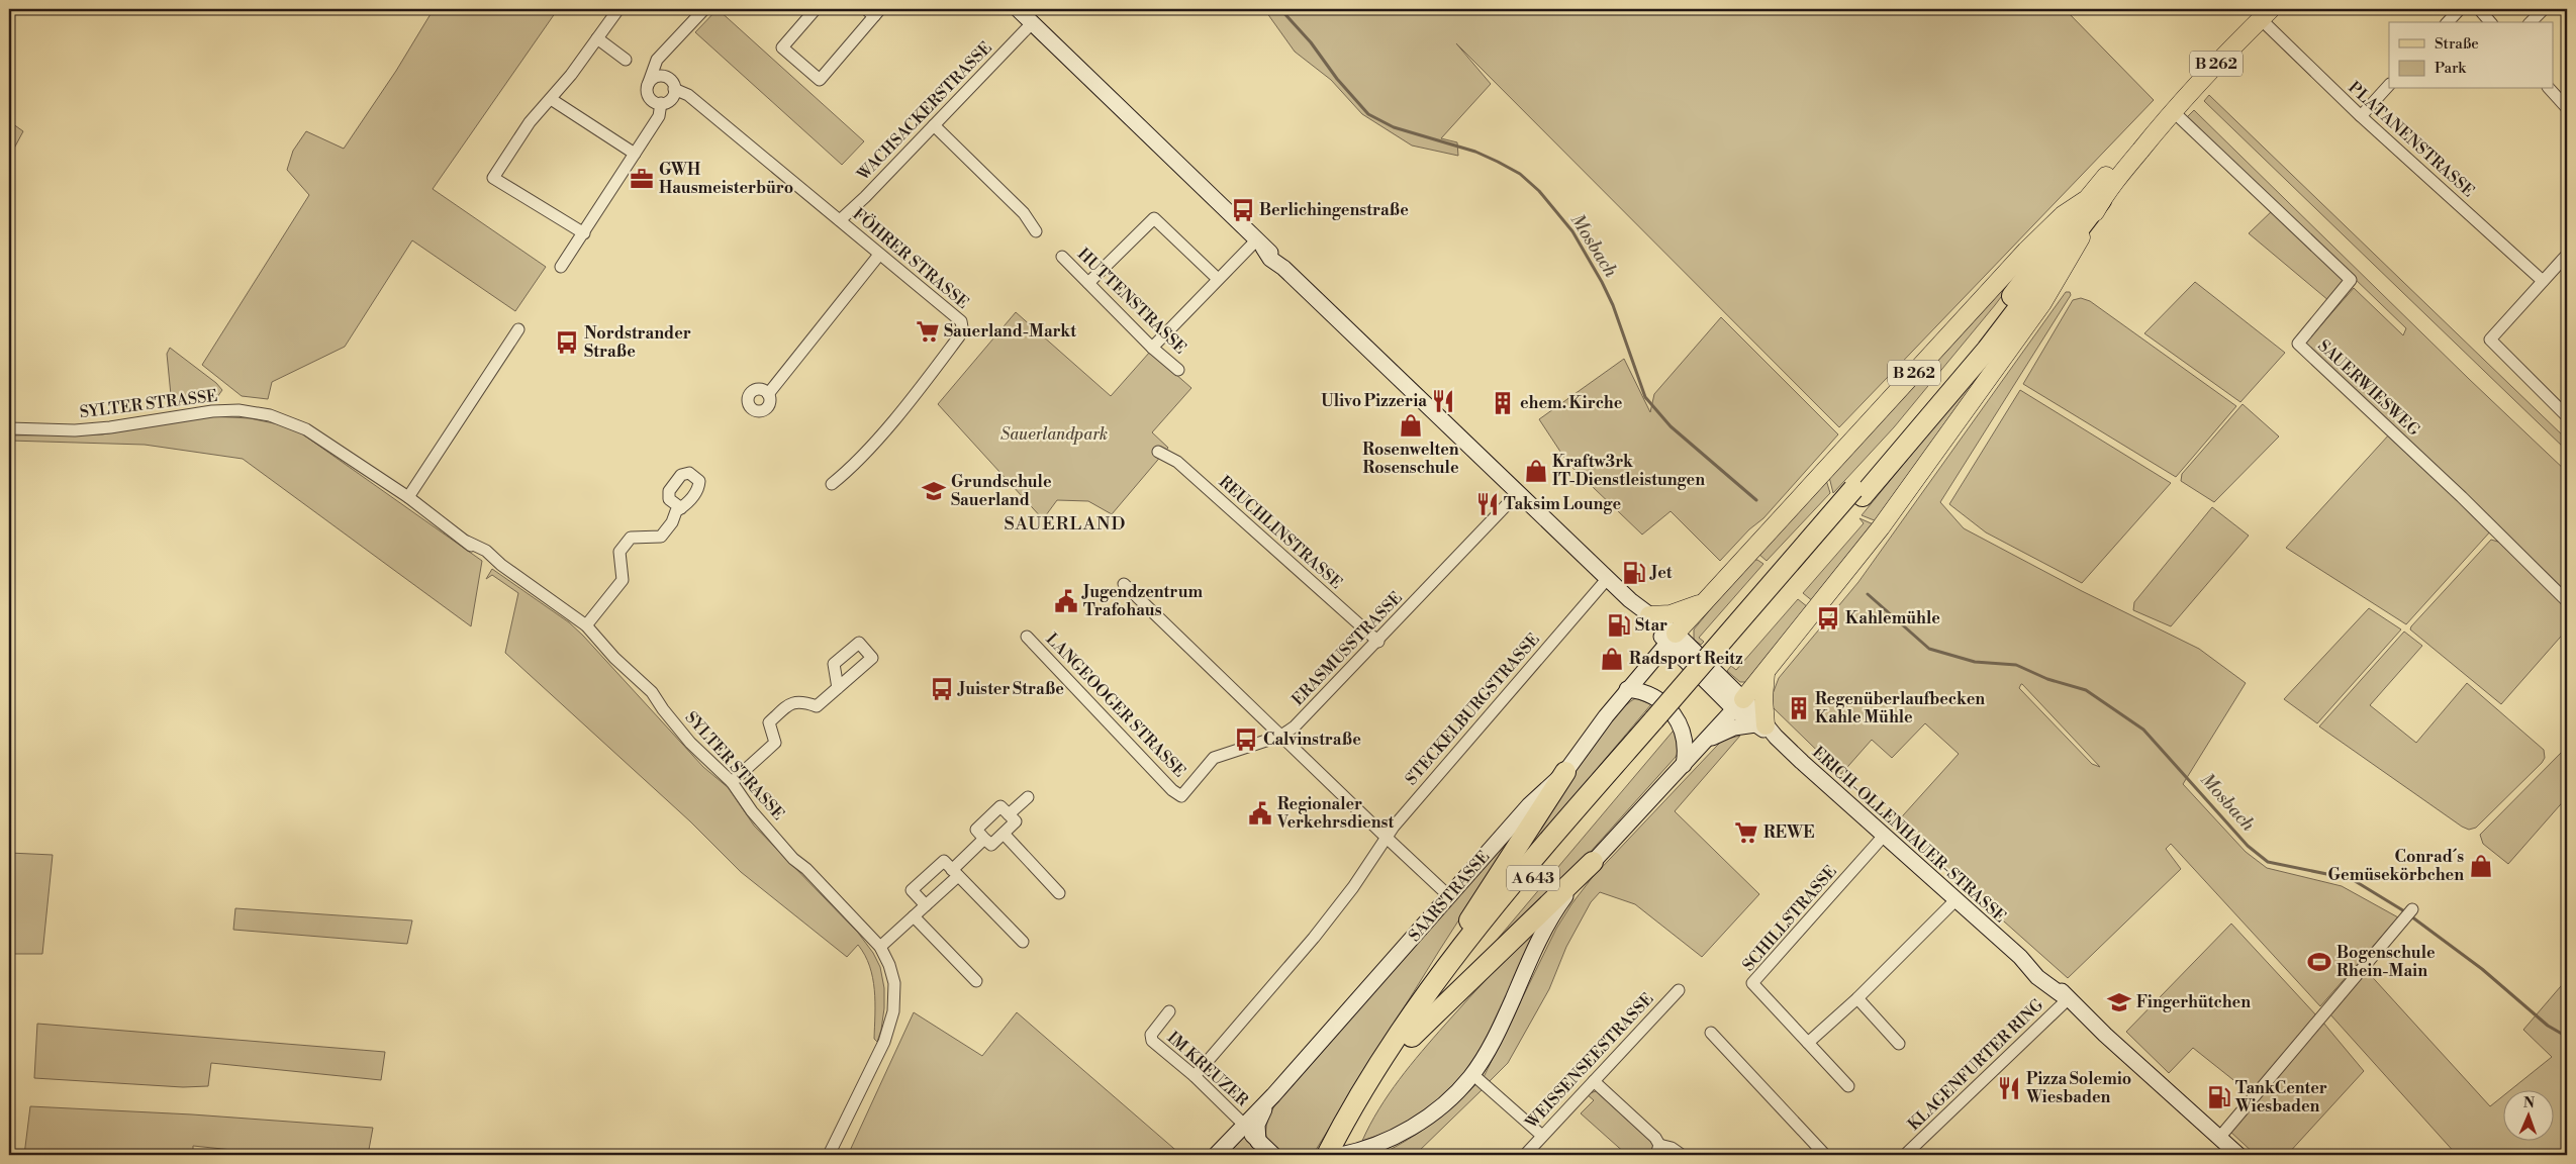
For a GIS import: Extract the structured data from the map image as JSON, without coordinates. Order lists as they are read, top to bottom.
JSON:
{
  "streets": {
    "highway": ["B 262", "A 643"],
    "street": [
      "WACHSACKERSTRASSE",
      "PLATANENSTRASSE",
      "FÖHRER STRASSE",
      "HUTTENSTRASSE",
      "SAUERWIESWEG",
      "SYLTER STRASSE",
      "REUCHLINSTRASSE",
      "ERASMUSSTRASSE",
      "LANGEOOGER STRASSE",
      "STECKELBURGSTRASSE",
      "ERICH-OLLENHAUER-STRASSE",
      "SAARSTRASSE",
      "SCHILLSTRASSE",
      "WEISSENSEESTRASSE",
      "KLAGENFURTER RING",
      "IM KREUZER"
    ]
  },
  "crossings": [
    ["B 262", "PLATANENSTRASSE"],
    ["B 262", "SAUERWIESWEG"],
    ["B 262", "ERICH-OLLENHAUER-STRASSE"],
    ["B 262", "A 643"],
    ["B 262", "SAARSTRASSE"],
    ["WACHSACKERSTRASSE", "FÖHRER STRASSE"],
    ["WACHSACKERSTRASSE", "ERICH-OLLENHAUER-STRASSE"],
    ["REUCHLINSTRASSE", "ERASMUSSTRASSE"],
    ["ERASMUSSTRASSE", "LANGEOOGER STRASSE"],
    ["ERASMUSSTRASSE", "ERICH-OLLENHAUER-STRASSE"],
    ["STECKELBURGSTRASSE", "ERICH-OLLENHAUER-STRASSE"],
    ["STECKELBURGSTRASSE", "IM KREUZER"],
    ["ERICH-OLLENHAUER-STRASSE", "SAARSTRASSE"],
    ["ERICH-OLLENHAUER-STRASSE", "SCHILLSTRASSE"],
    ["ERICH-OLLENHAUER-STRASSE", "KLAGENFURTER RING"],
    ["SAARSTRASSE", "IM KREUZER"]
  ],
  "districts": ["SAUERLAND"],
  "water": ["Mosbach"],
  "parks": ["Sauerlandpark"],
  "places": {
    "office": ["GWH Hausmeisterbüro"],
    "bus stop": [
      "Berlichingenstraße",
      "Nordstrander Straße",
      "Kahlemühle",
      "Juister Straße",
      "Calvinstraße"
    ],
    "supermarket": ["Sauerland-Markt", "REWE"],
    "restaurant": ["Ulivo Pizzeria", "Taksim Lounge", "Pizza Solemio Wiesbaden"],
    "building": ["ehem. Kirche", "Regenüberlaufbecken Kahle Mühle"],
    "shop": [
      "Rosenwelten Rosenschule",
      "Kraftw3rk IT-Dienstleistungen",
      "Radsport Reitz",
      "Conrad´s Gemüsekörbchen"
    ],
    "school or university": ["Grundschule Sauerland", "Fingerhütchen"],
    "fuel station": ["Jet", "Star", "TankCenter Wiesbaden"],
    "public building": ["Jugendzentrum Trafohaus", "Regionaler Verkehrsdienst"],
    "sports": ["Bogenschule Rhein-Main"]
  },
  "legend": ["Straße", "Park"],
  "north": "top"
}
